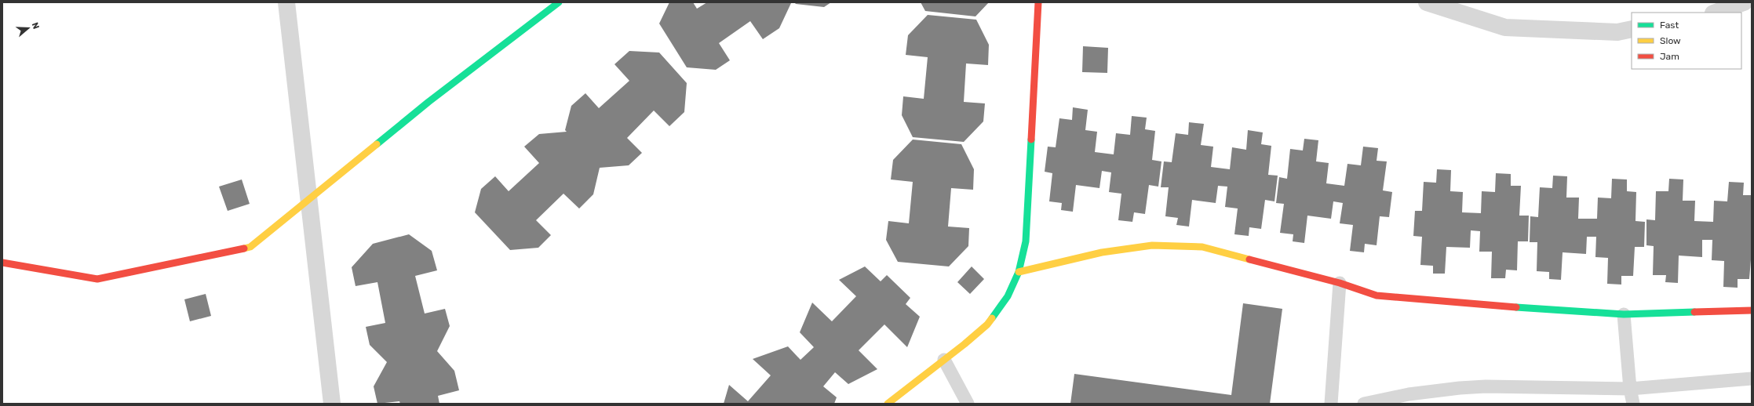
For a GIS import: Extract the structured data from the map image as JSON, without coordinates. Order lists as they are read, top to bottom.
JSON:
{
  "legend": ["Fast", "Slow", "Jam"],
  "north": "right"
}
